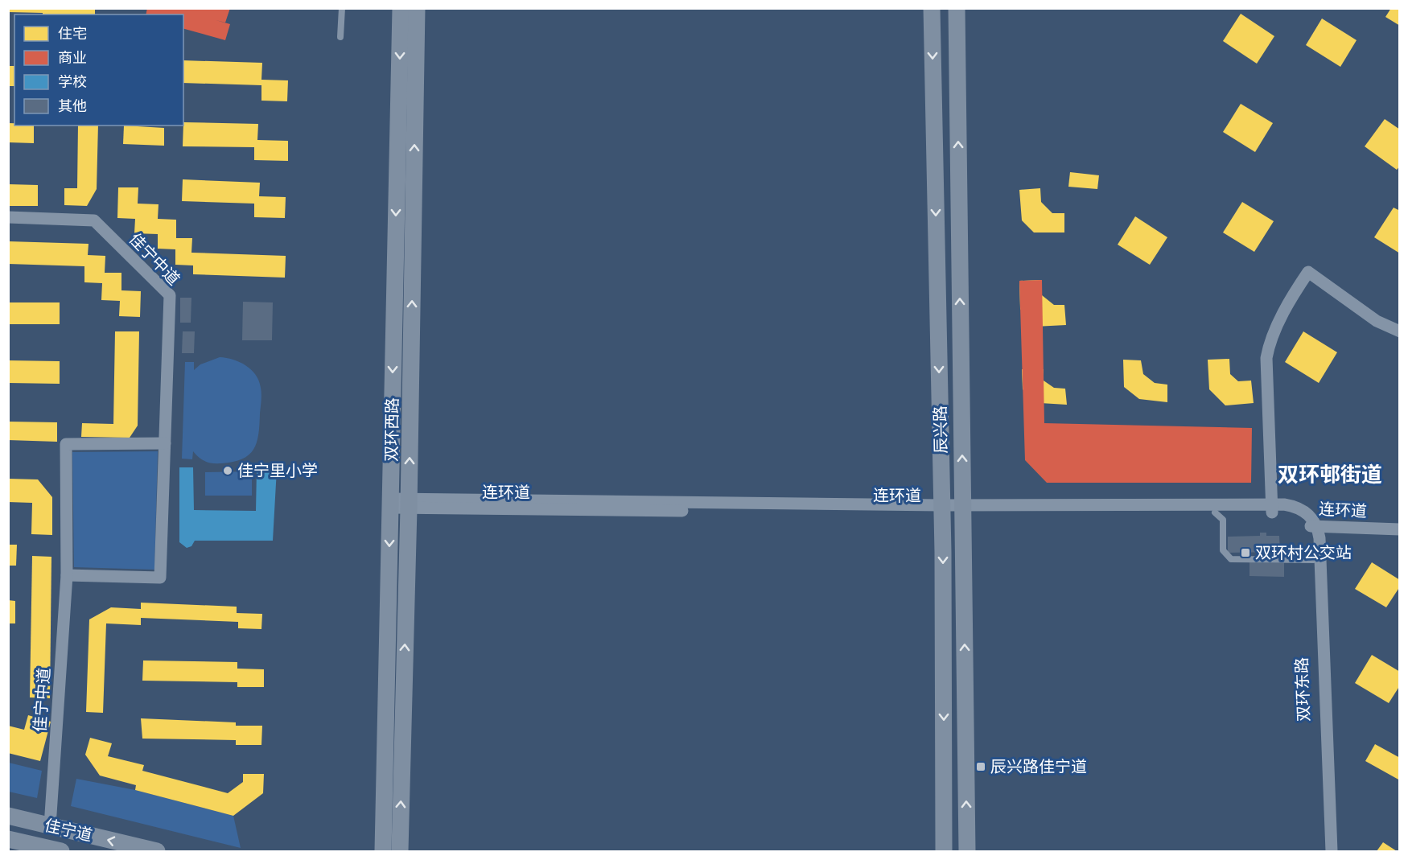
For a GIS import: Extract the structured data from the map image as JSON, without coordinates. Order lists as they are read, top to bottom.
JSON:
{
  "streets": {
    "main road": ["双环西路", "辰兴路", "佳宁道"],
    "street": ["佳宁中道", "连环道", "双环东路"]
  },
  "crossings": [
    ["佳宁中道", "佳宁道"],
    ["双环西路", "连环道"],
    ["辰兴路", "连环道"],
    ["连环道", "双环东路"]
  ],
  "one_way": ["佳宁道"],
  "districts": ["双环邨街道"],
  "places": {
    "other": ["佳宁里小学"],
    "transit": ["双环村公交站", "辰兴路佳宁道"]
  },
  "legend": [
    "住宅",
    "商业",
    "学校",
    "其他"
  ]
}
